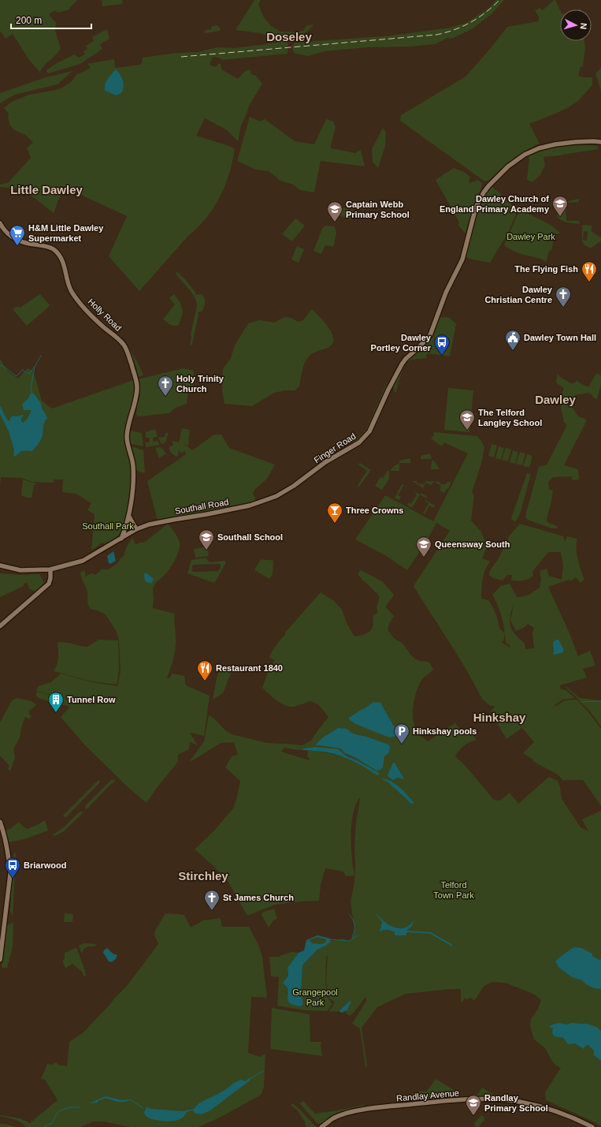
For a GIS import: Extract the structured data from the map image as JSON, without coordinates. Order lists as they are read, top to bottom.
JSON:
{
  "streets": {
    "street": [
      "Holly Road",
      "Finger Road",
      "Southall Road",
      "Randlay Avenue"
    ]
  },
  "crossings": [
    ["Holly Road", "Southall Road"],
    ["Finger Road", "Southall Road"]
  ],
  "districts": [
    "Doseley",
    "Little Dawley",
    "Dawley",
    "Hinkshay",
    "Stirchley"
  ],
  "parks": [
    "Dawley Park",
    "Southall Park",
    "Telford Town Park",
    "Grangepool Park"
  ],
  "places": {
    "school or university": [
      "Dawley Church of England Primary Academy",
      "Captain Webb Primary School",
      "The Telford Langley School",
      "Southall School",
      "Queensway South",
      "Randlay Primary School"
    ],
    "supermarket": ["H&M Little Dawley Supermarket"],
    "restaurant": ["The Flying Fish", "Restaurant 1840"],
    "church": ["Dawley Christian Centre", "Holy Trinity Church", "St James Church"],
    "public building": ["Dawley Town Hall"],
    "bus stop": ["Dawley Portley Corner", "Briarwood"],
    "bar": ["Three Crowns"],
    "building": ["Tunnel Row"],
    "parking": ["Hinkshay pools"]
  },
  "scale_bar": "200 m",
  "north": "right"
}
